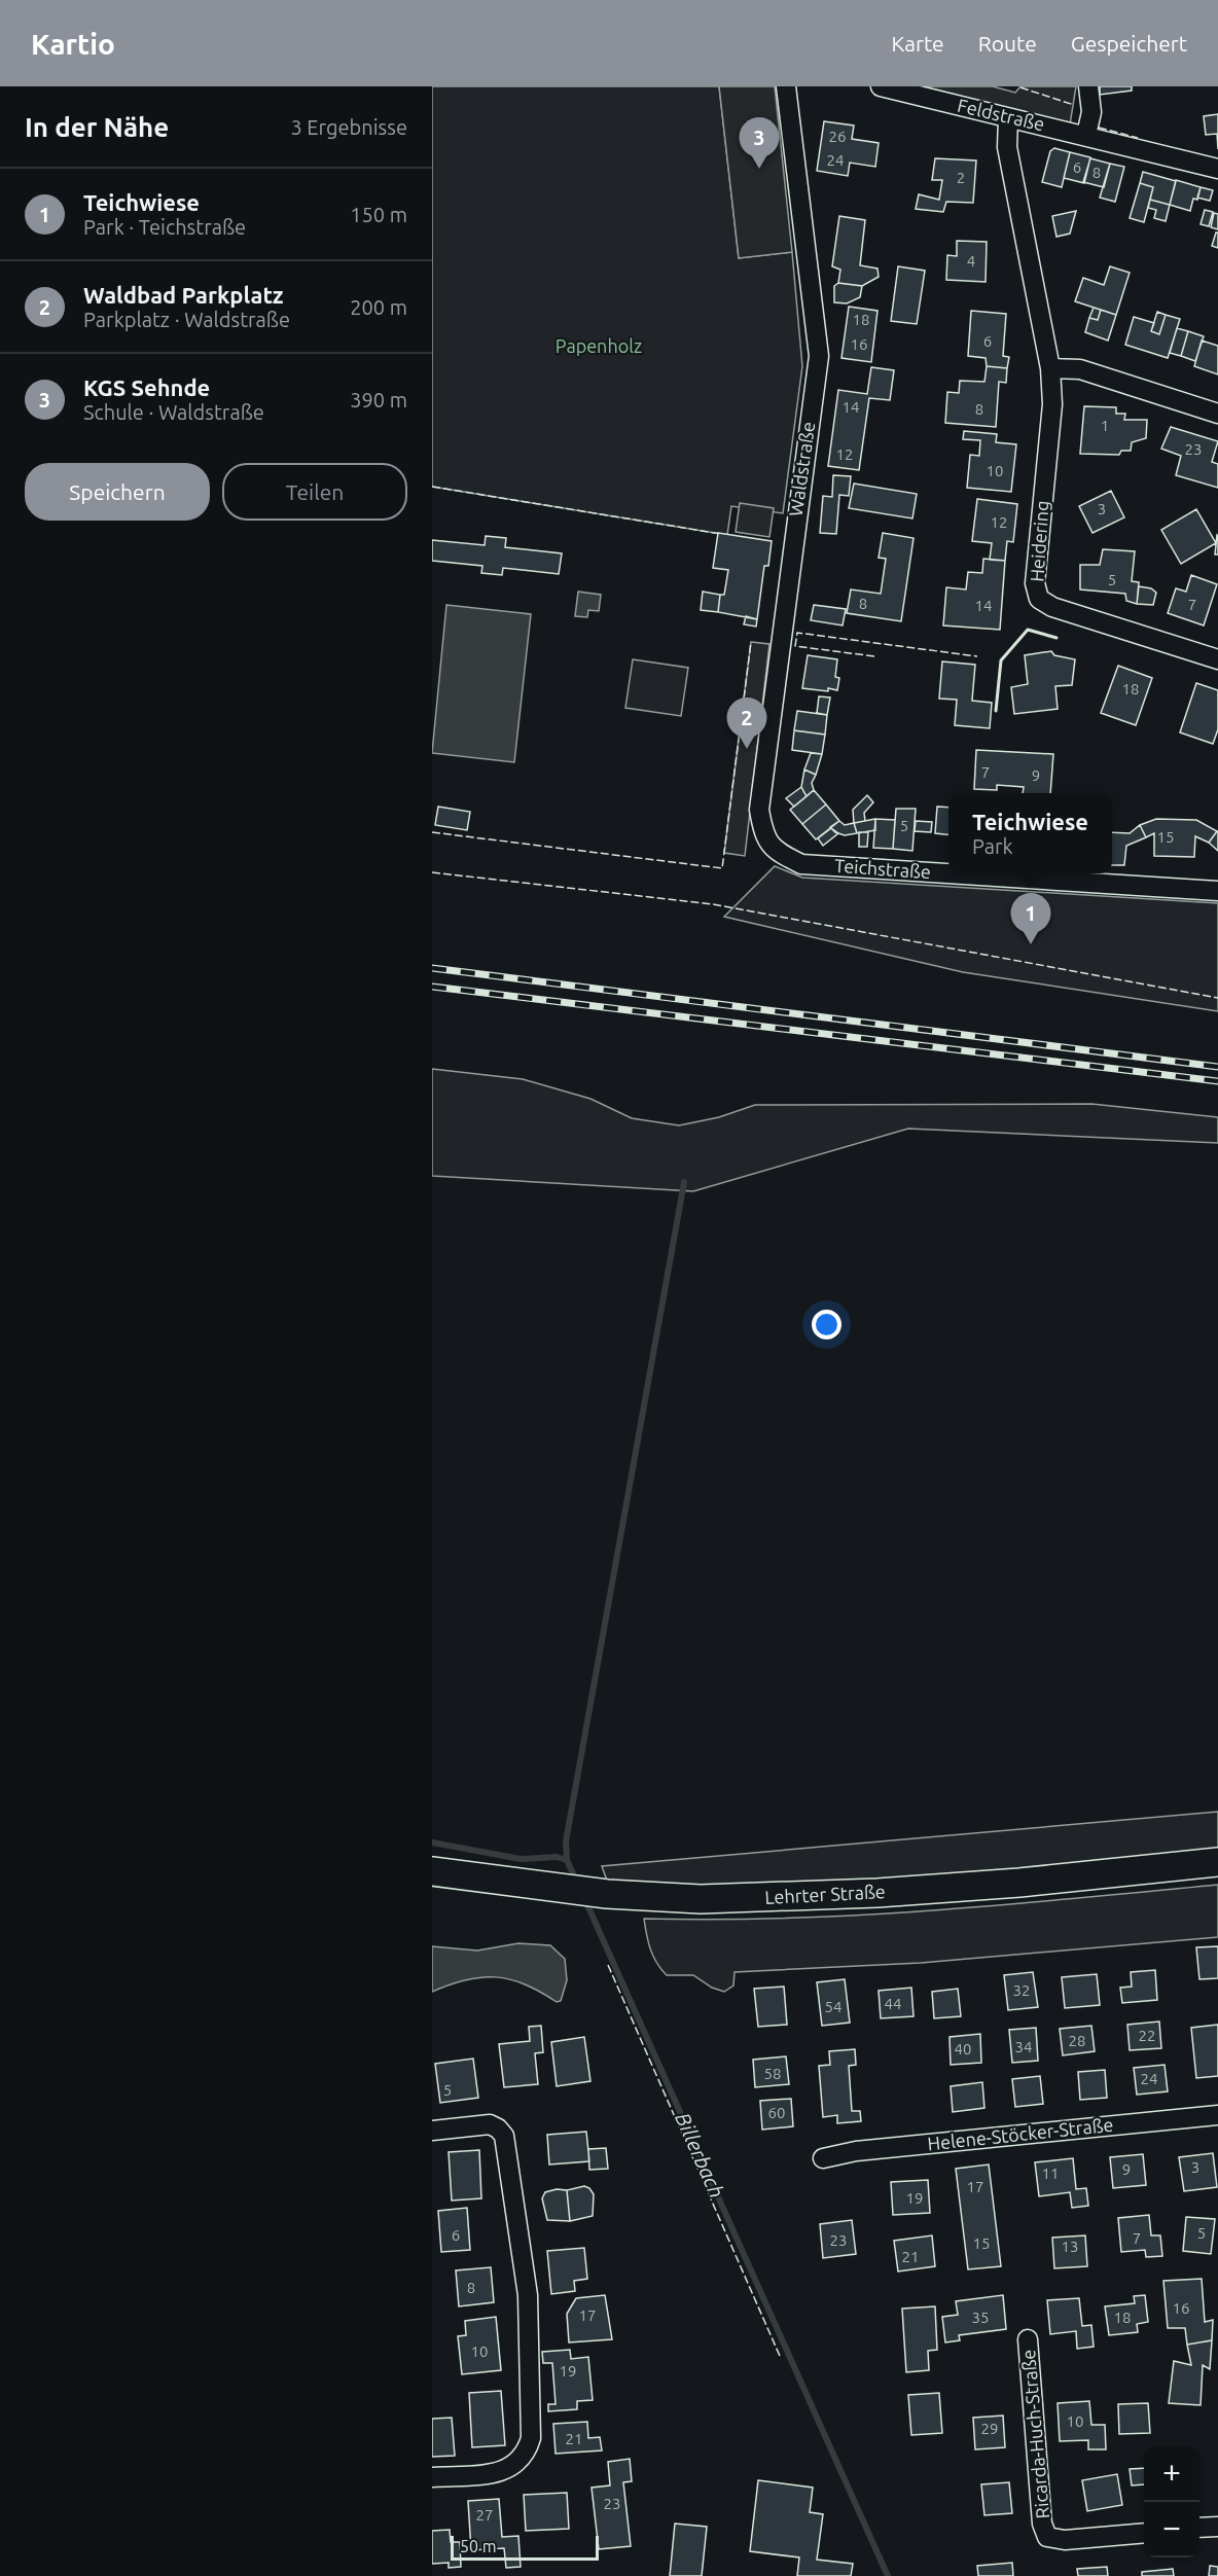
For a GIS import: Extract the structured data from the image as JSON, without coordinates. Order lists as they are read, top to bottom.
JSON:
{
  "streets": {
    "main road": ["Lehrter Straße"],
    "street": [
      "Feldstraße",
      "Waldstraße",
      "Heidering",
      "Teichstraße",
      "Helene-Stöcker-Straße",
      "Ricarda-Huch-Straße"
    ]
  },
  "crossings": [
    ["Feldstraße", "Heidering"],
    ["Waldstraße", "Teichstraße"]
  ],
  "water": ["Billerbach"],
  "parks": ["Papenholz"],
  "house_numbers": [
    "26",
    "24",
    "6",
    "8",
    "2",
    "4",
    "18",
    "6",
    "16",
    "14",
    "8",
    "1",
    "23",
    "12",
    "10",
    "3",
    "12",
    "5",
    "8",
    "7",
    "14",
    "18",
    "7",
    "9",
    "5",
    "15",
    "32",
    "44",
    "54",
    "22",
    "28",
    "34",
    "40",
    "58",
    "24",
    "5",
    "60",
    "3",
    "9",
    "11",
    "17",
    "19",
    "5",
    "6",
    "7",
    "23",
    "15",
    "13",
    "21",
    "8",
    "16",
    "17",
    "35",
    "18",
    "10",
    "19",
    "10",
    "29",
    "21",
    "23",
    "27"
  ],
  "scale_bar": "50 m",
  "page": {
    "header": "Kartio",
    "nav": ["Karte", "Route", "Gespeichert"],
    "heading": ["In der Nähe", "3 Ergebnisse"],
    "pins": ["3", "2", "1"],
    "list": [
      {
        "mark": "1",
        "name": "Teichwiese",
        "note": "Park · Teichstraße",
        "value": "150 m"
      },
      {
        "mark": "2",
        "name": "Waldbad Parkplatz",
        "note": "Parkplatz · Waldstraße",
        "value": "200 m"
      },
      {
        "mark": "3",
        "name": "KGS Sehnde",
        "note": "Schule · Waldstraße",
        "value": "390 m"
      }
    ],
    "buttons": ["Speichern", "Teilen"],
    "popup": ["Teichwiese", "Park"],
    "map_buttons": ["+", "−"],
    "scale": "50 m"
  }
}
